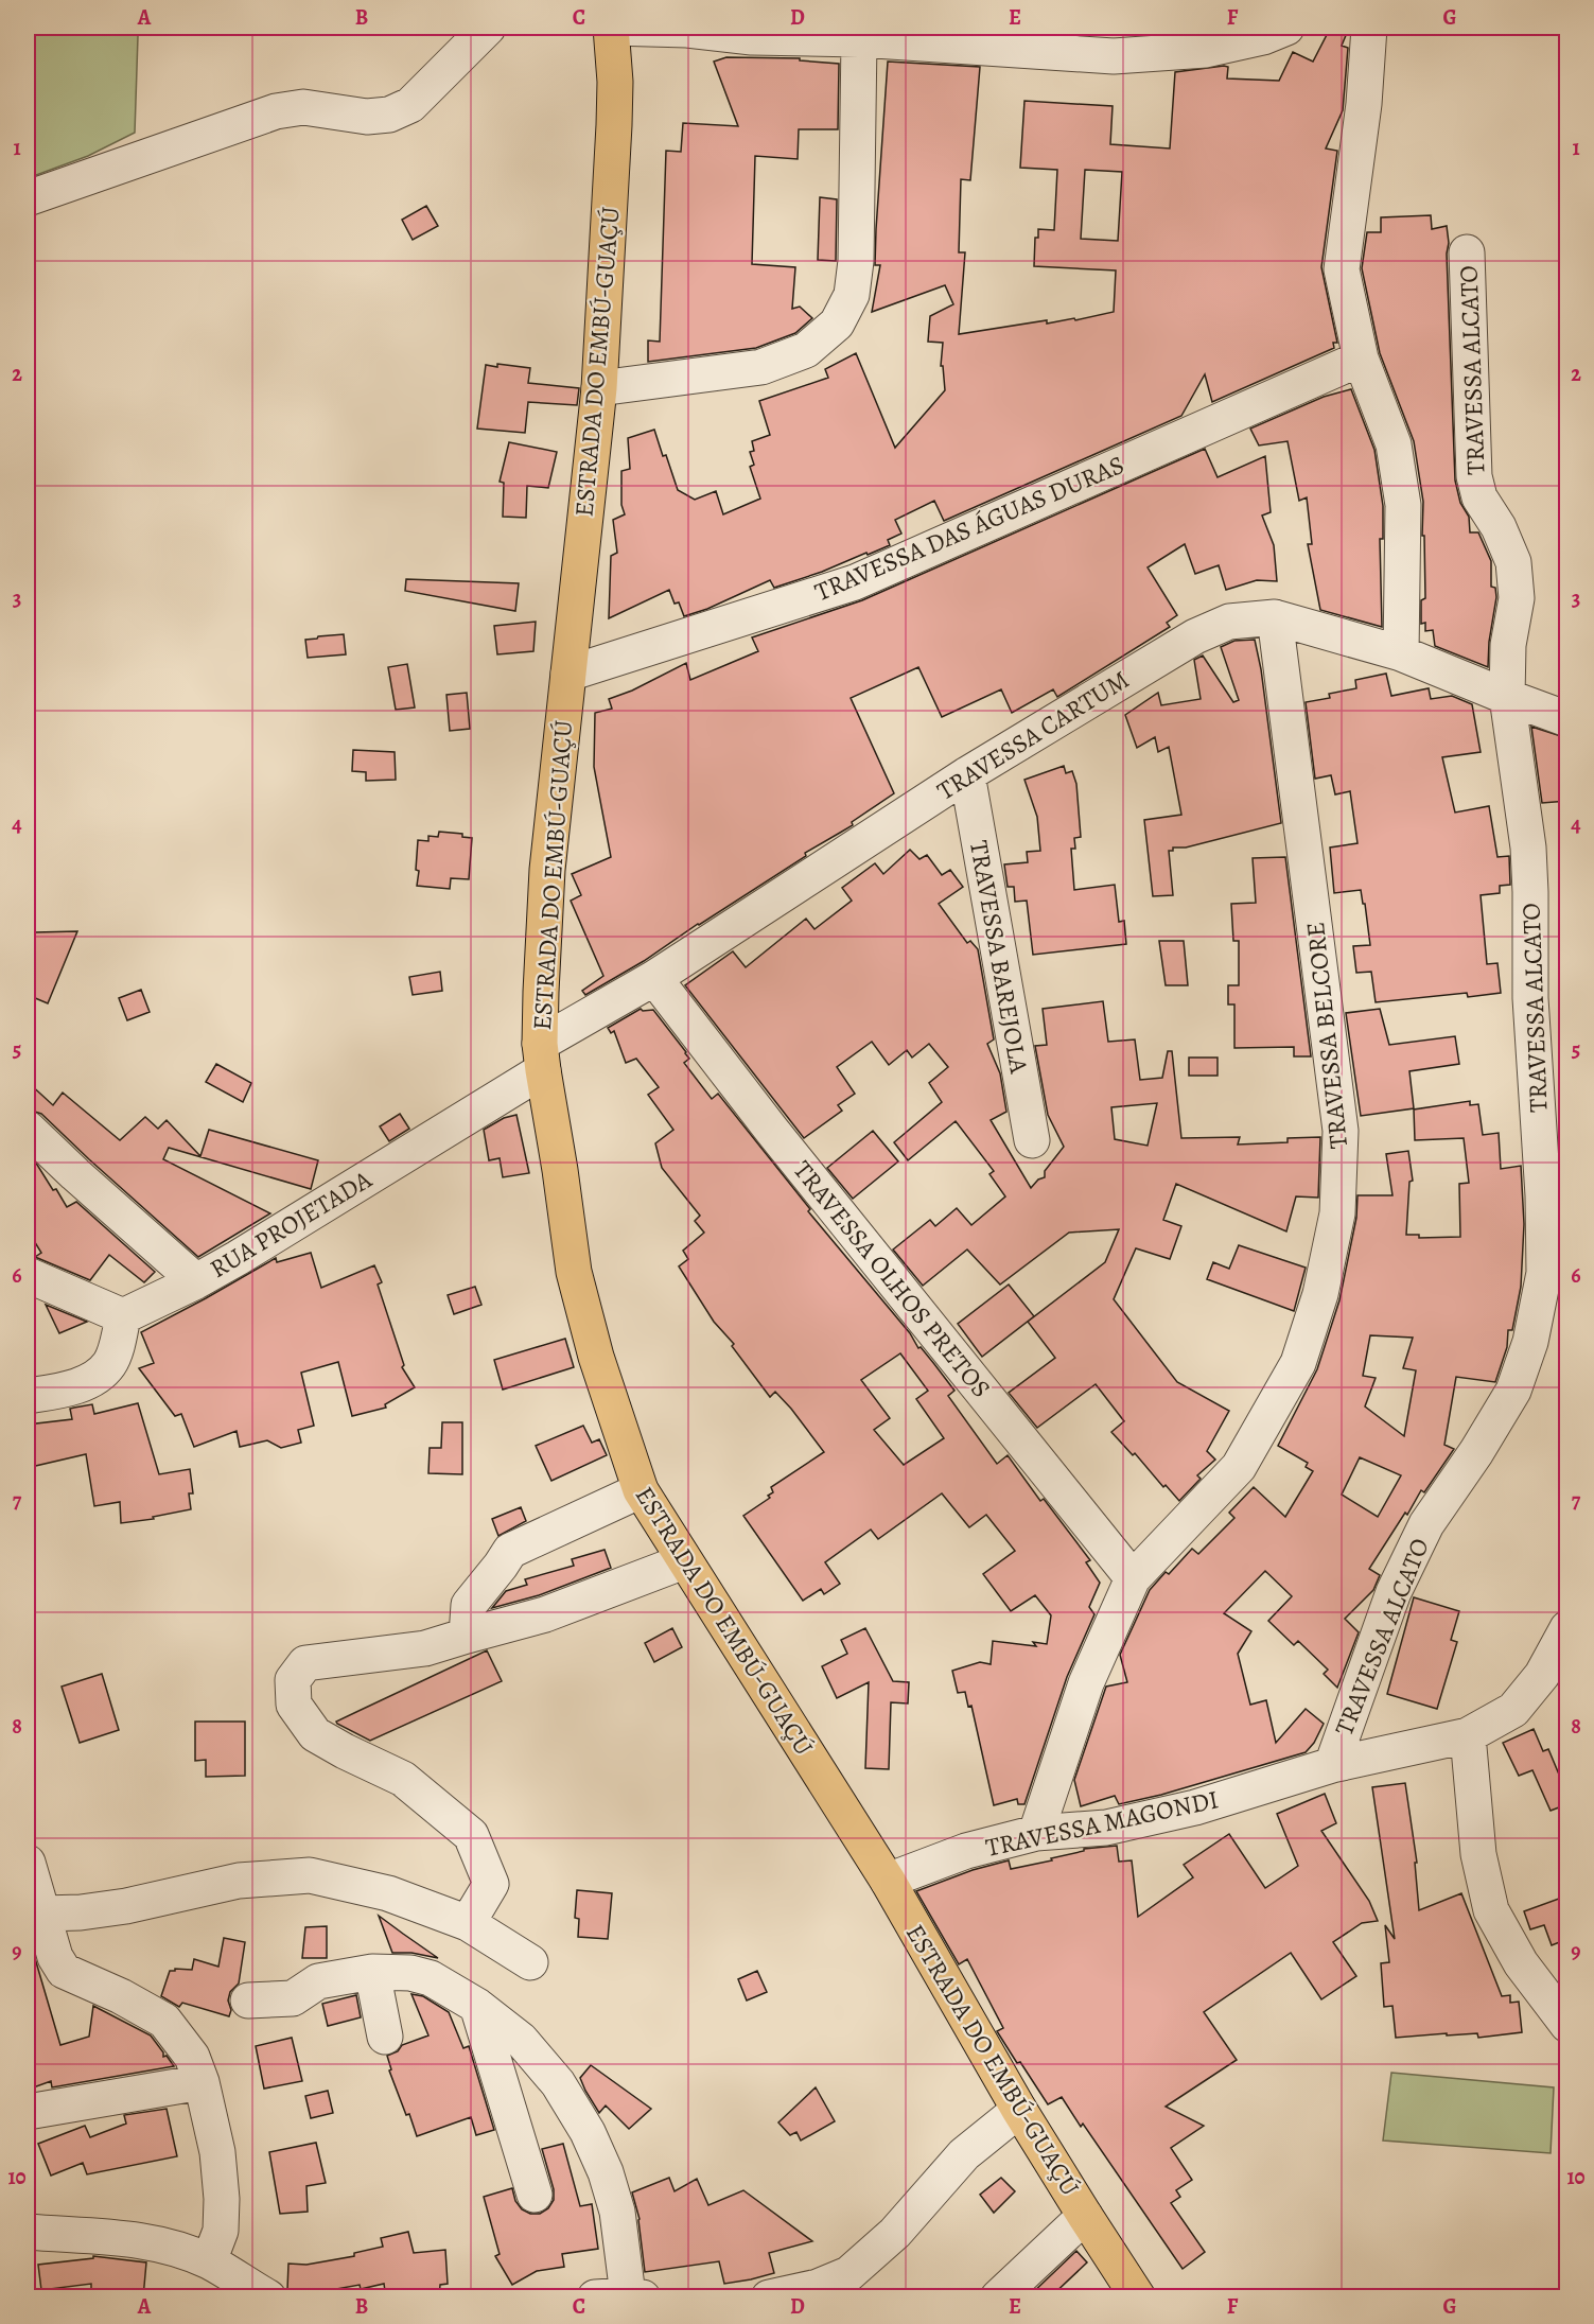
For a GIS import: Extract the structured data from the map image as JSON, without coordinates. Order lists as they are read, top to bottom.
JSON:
{
  "streets": {
    "main road": ["ESTRADA DO EMBÚ-GUAÇÚ"],
    "street": [
      "TRAVESSA ALCATO",
      "TRAVESSA DAS ÁGUAS DURAS",
      "TRAVESSA CARTUM",
      "TRAVESSA BAREJOLA",
      "TRAVESSA BELCORE",
      "RUA PROJETADA",
      "TRAVESSA OLHOS PRETOS",
      "TRAVESSA MAGONDI"
    ]
  },
  "crossings": [
    ["ESTRADA DO EMBÚ-GUAÇÚ", "TRAVESSA DAS ÁGUAS DURAS"],
    ["ESTRADA DO EMBÚ-GUAÇÚ", "TRAVESSA CARTUM"],
    ["ESTRADA DO EMBÚ-GUAÇÚ", "RUA PROJETADA"],
    ["ESTRADA DO EMBÚ-GUAÇÚ", "TRAVESSA MAGONDI"],
    ["TRAVESSA ALCATO", "TRAVESSA CARTUM"],
    ["TRAVESSA ALCATO", "TRAVESSA MAGONDI"],
    ["TRAVESSA CARTUM", "TRAVESSA BAREJOLA"],
    ["TRAVESSA CARTUM", "TRAVESSA BELCORE"],
    ["TRAVESSA CARTUM", "RUA PROJETADA"],
    ["TRAVESSA CARTUM", "TRAVESSA OLHOS PRETOS"],
    ["TRAVESSA BELCORE", "TRAVESSA OLHOS PRETOS"],
    ["TRAVESSA BELCORE", "TRAVESSA MAGONDI"]
  ],
  "grid": {
    "columns": [
      "A",
      "B",
      "C",
      "D",
      "E",
      "F",
      "G"
    ],
    "rows": [
      "1",
      "2",
      "3",
      "4",
      "5",
      "6",
      "7",
      "8",
      "9",
      "10"
    ]
  }
}
